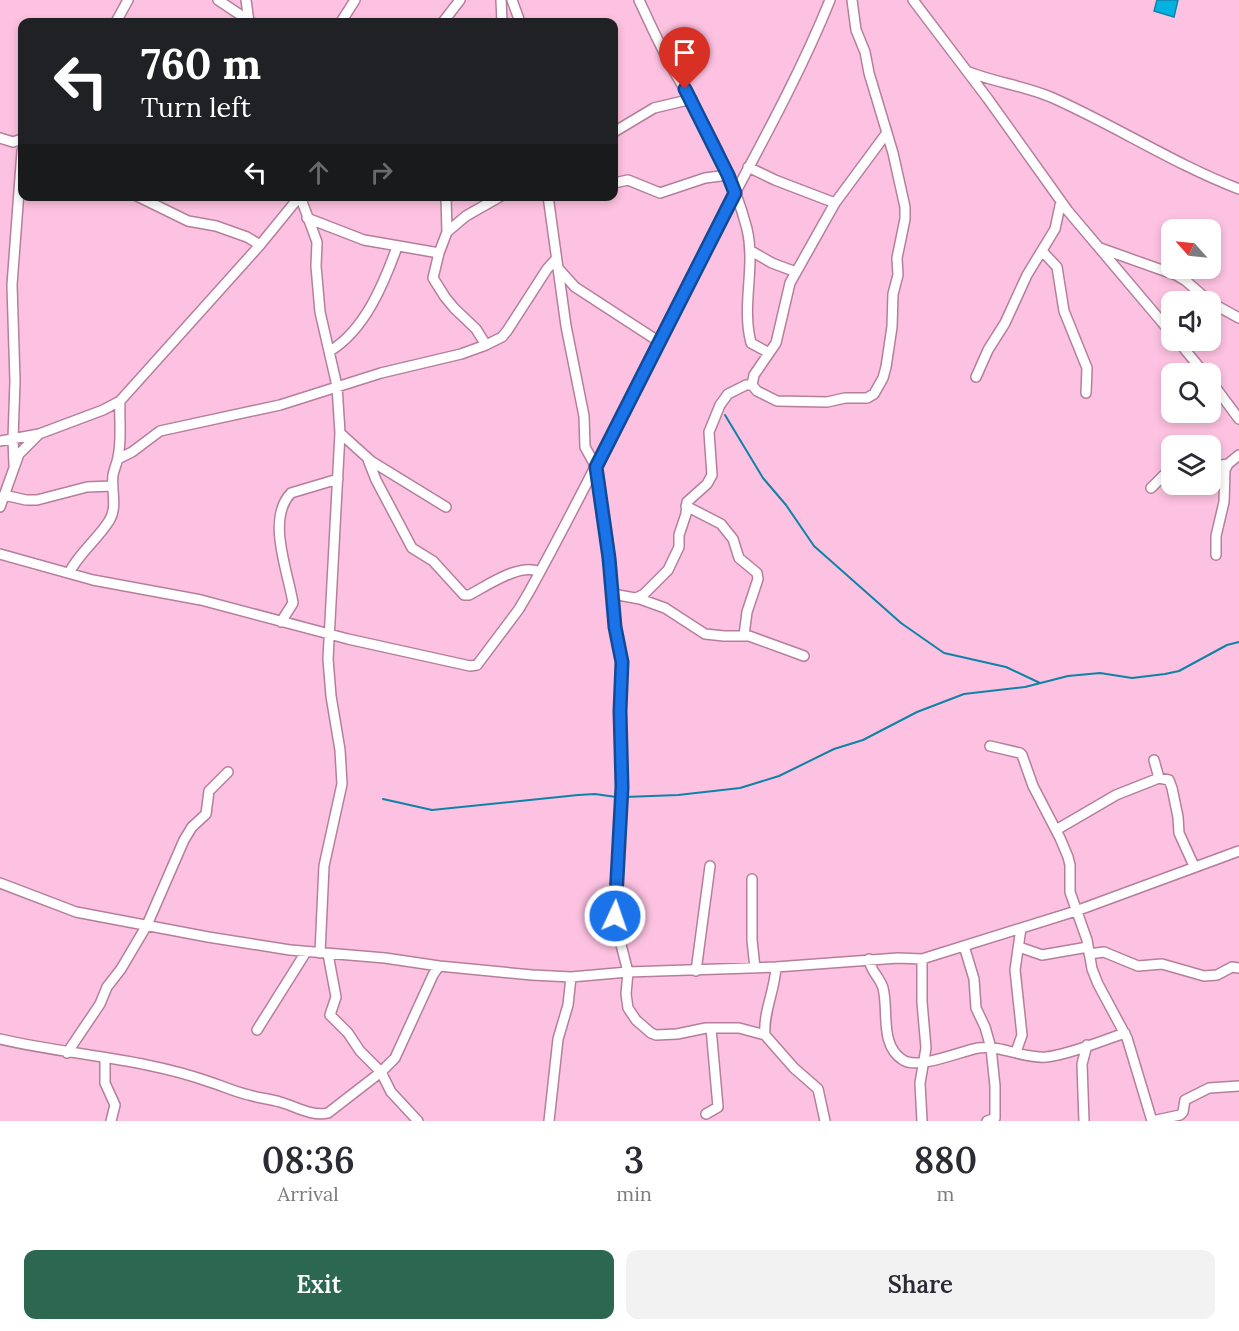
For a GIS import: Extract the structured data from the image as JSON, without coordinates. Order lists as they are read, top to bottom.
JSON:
{
  "north": "top left",
  "page": {
    "turn": ["760 m", "Turn left"],
    "eta": [
      "08:36",
      "Arrival",
      "3",
      "min",
      "880",
      "m"
    ],
    "buttons": ["Exit", "Share"]
  }
}
